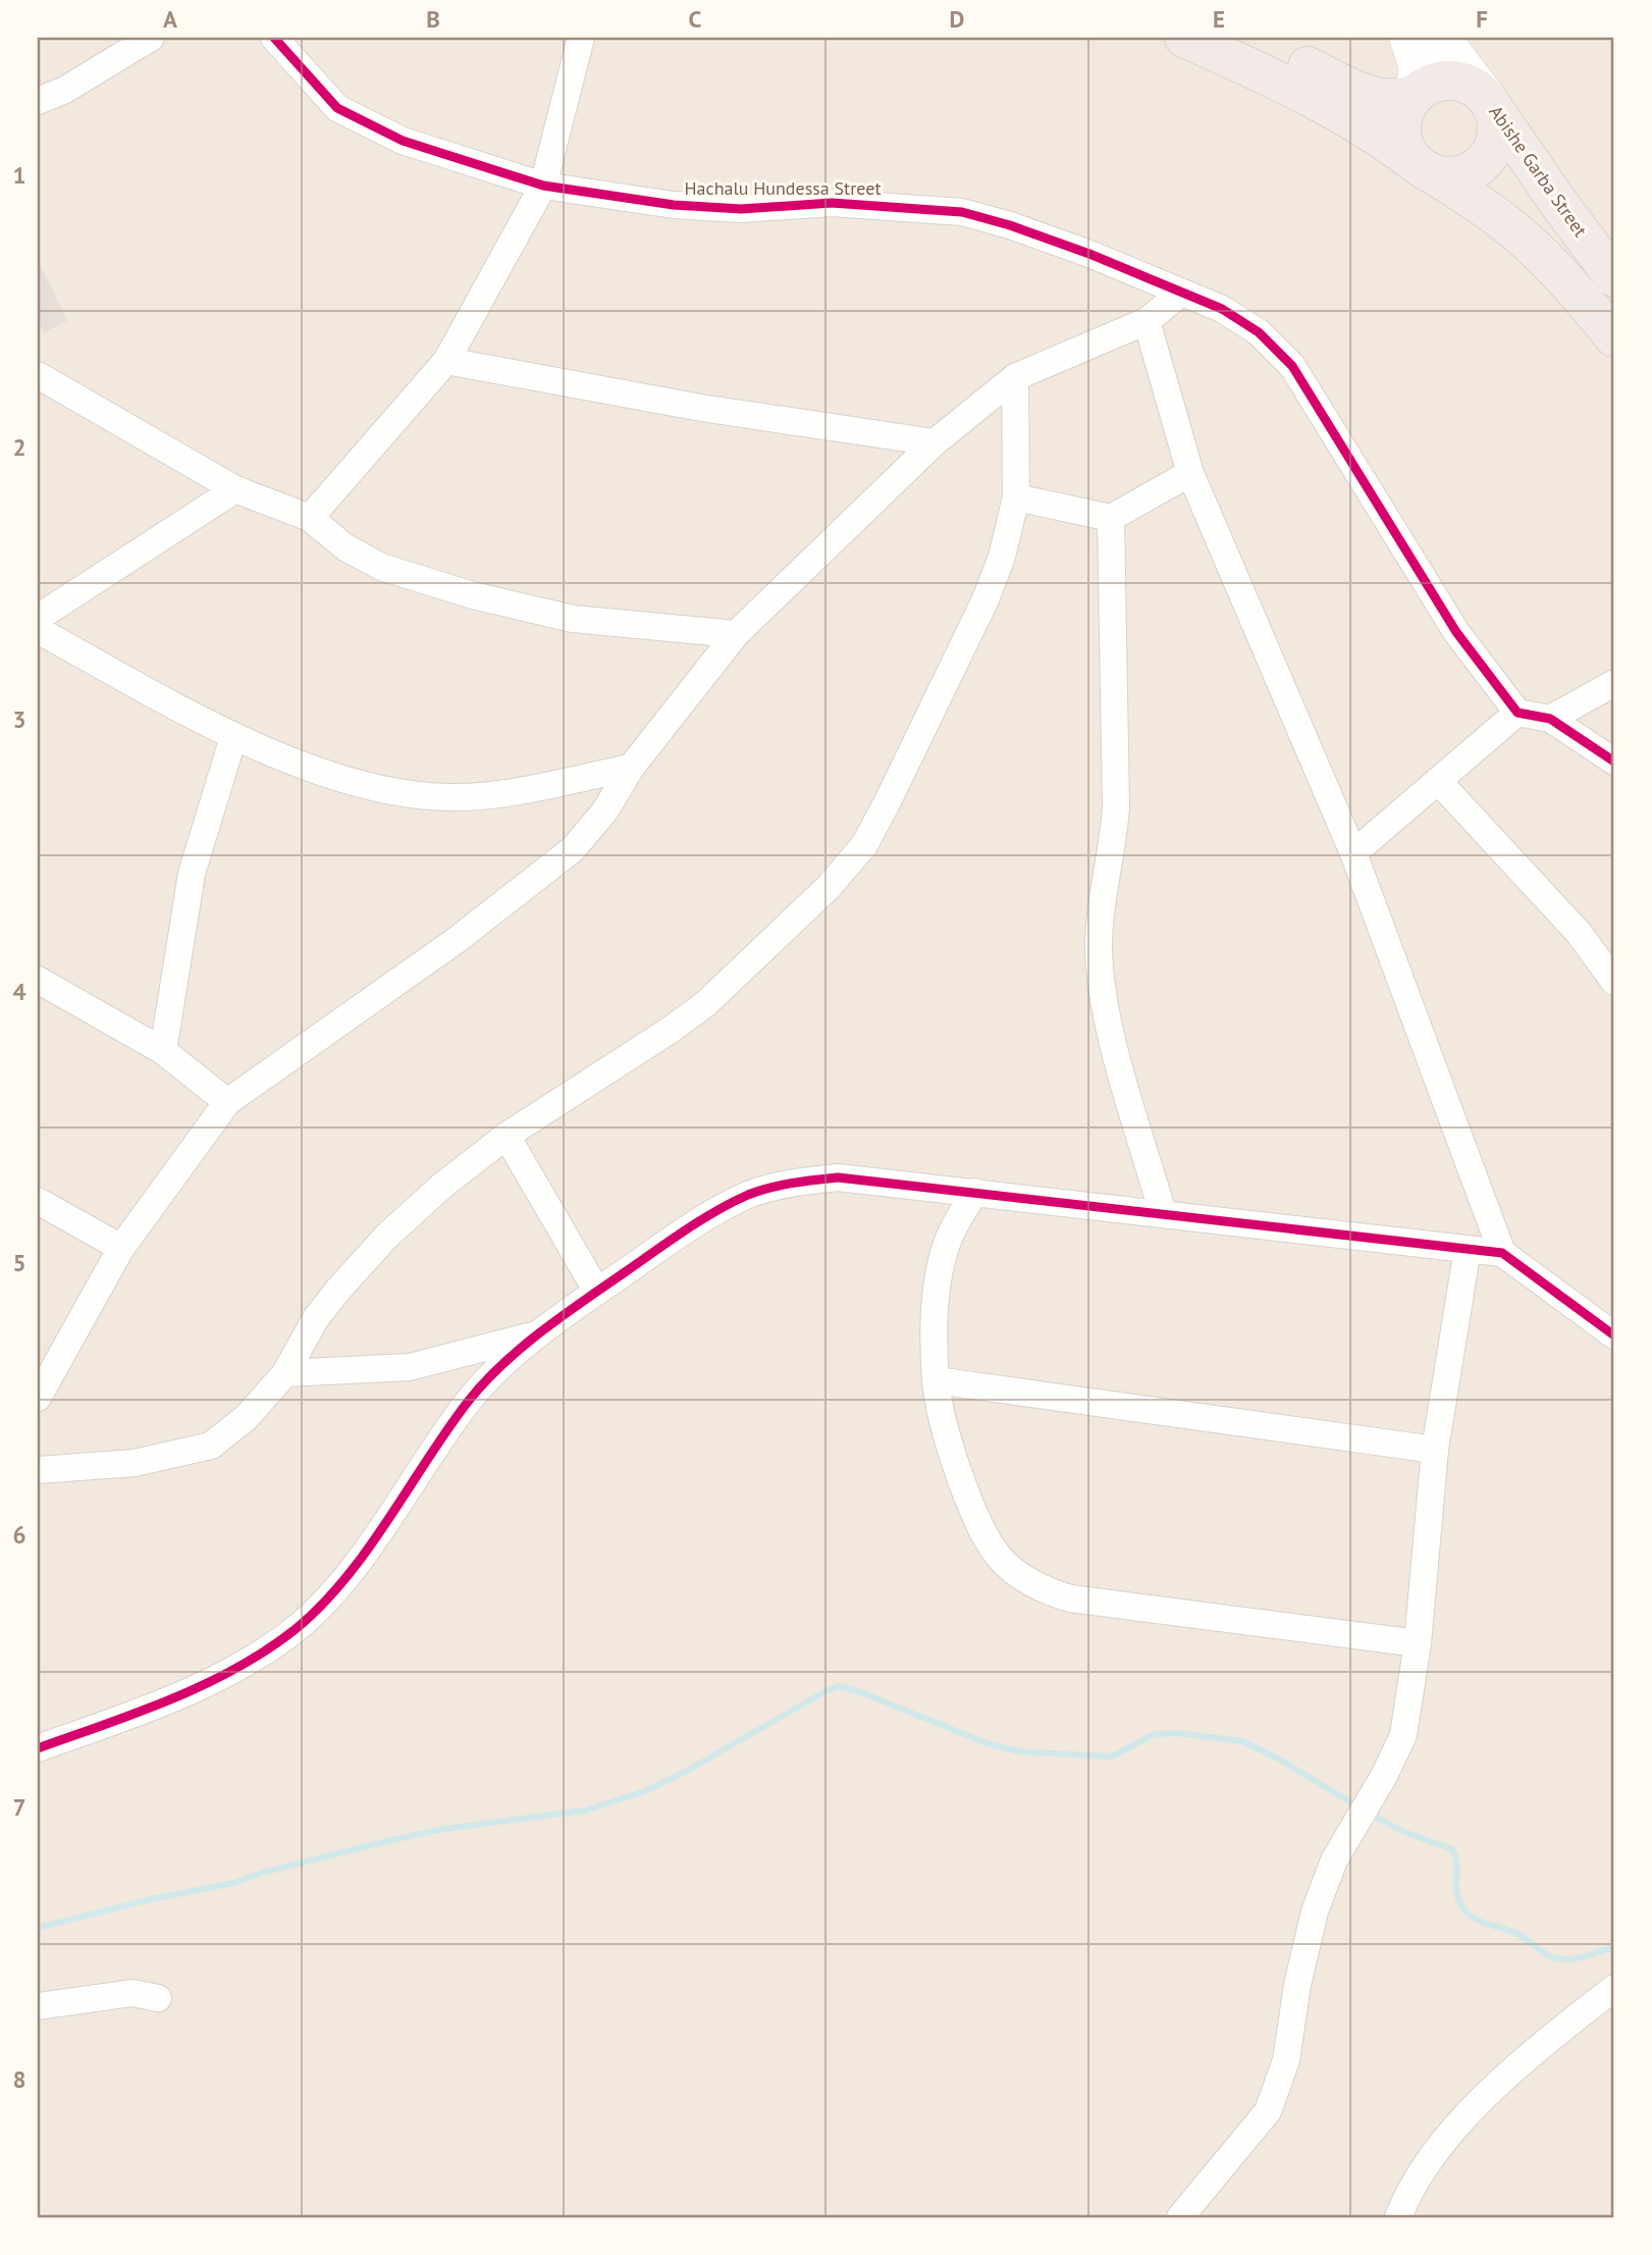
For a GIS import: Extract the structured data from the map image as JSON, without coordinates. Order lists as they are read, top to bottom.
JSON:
{
  "streets": {
    "highway": ["Abishe Garba Street"],
    "street": ["Hachalu Hundessa Street"]
  },
  "grid": {
    "columns": [
      "A",
      "B",
      "C",
      "D",
      "E",
      "F"
    ],
    "rows": [
      "1",
      "2",
      "3",
      "4",
      "5",
      "6",
      "7",
      "8"
    ]
  }
}
